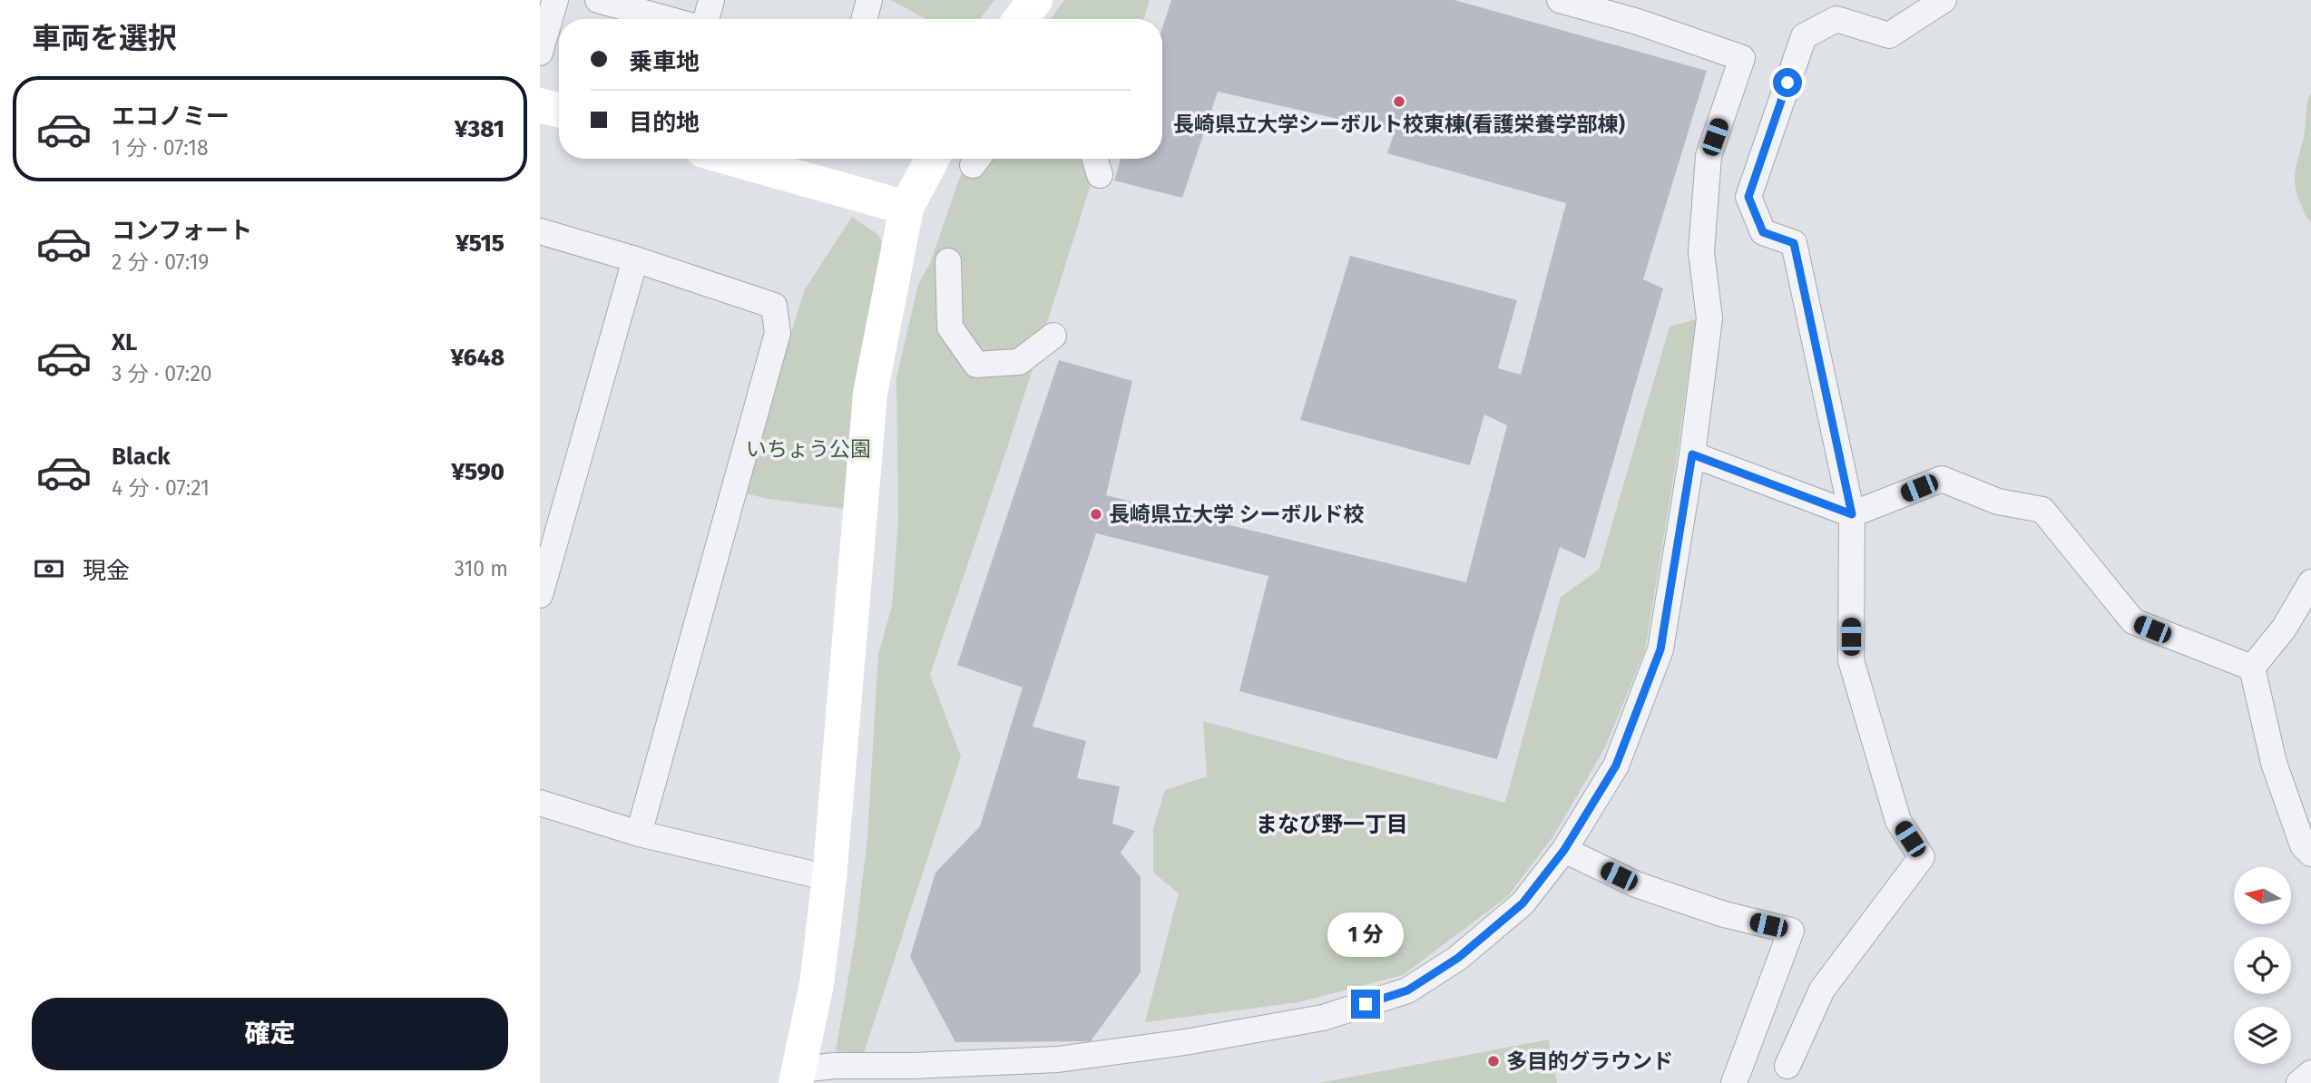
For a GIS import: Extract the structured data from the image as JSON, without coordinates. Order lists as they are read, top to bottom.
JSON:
{
  "districts": ["まなび野一丁目"],
  "parks": ["いちょう公園"],
  "places": ["長崎県立大学シーボルト校東棟(看護栄養学部棟)", "長崎県立大学 シーボルド校", "多目的グラウンド"],
  "north": "left",
  "page": {
    "heading": "車両を選択",
    "banner": ["乗車地", "目的地"],
    "list": [
      {
        "name": "エコノミー",
        "note": "1 分 · 07:18",
        "value": "¥381"
      },
      {
        "name": "コンフォート",
        "note": "2 分 · 07:19",
        "value": "¥515"
      },
      {
        "name": "XL",
        "note": "3 分 · 07:20",
        "value": "¥648"
      },
      {
        "name": "Black",
        "note": "4 分 · 07:21",
        "value": "¥590"
      }
    ],
    "pay": ["現金", "310 m"],
    "bubble": "1 分",
    "buttons": "確定"
  }
}
